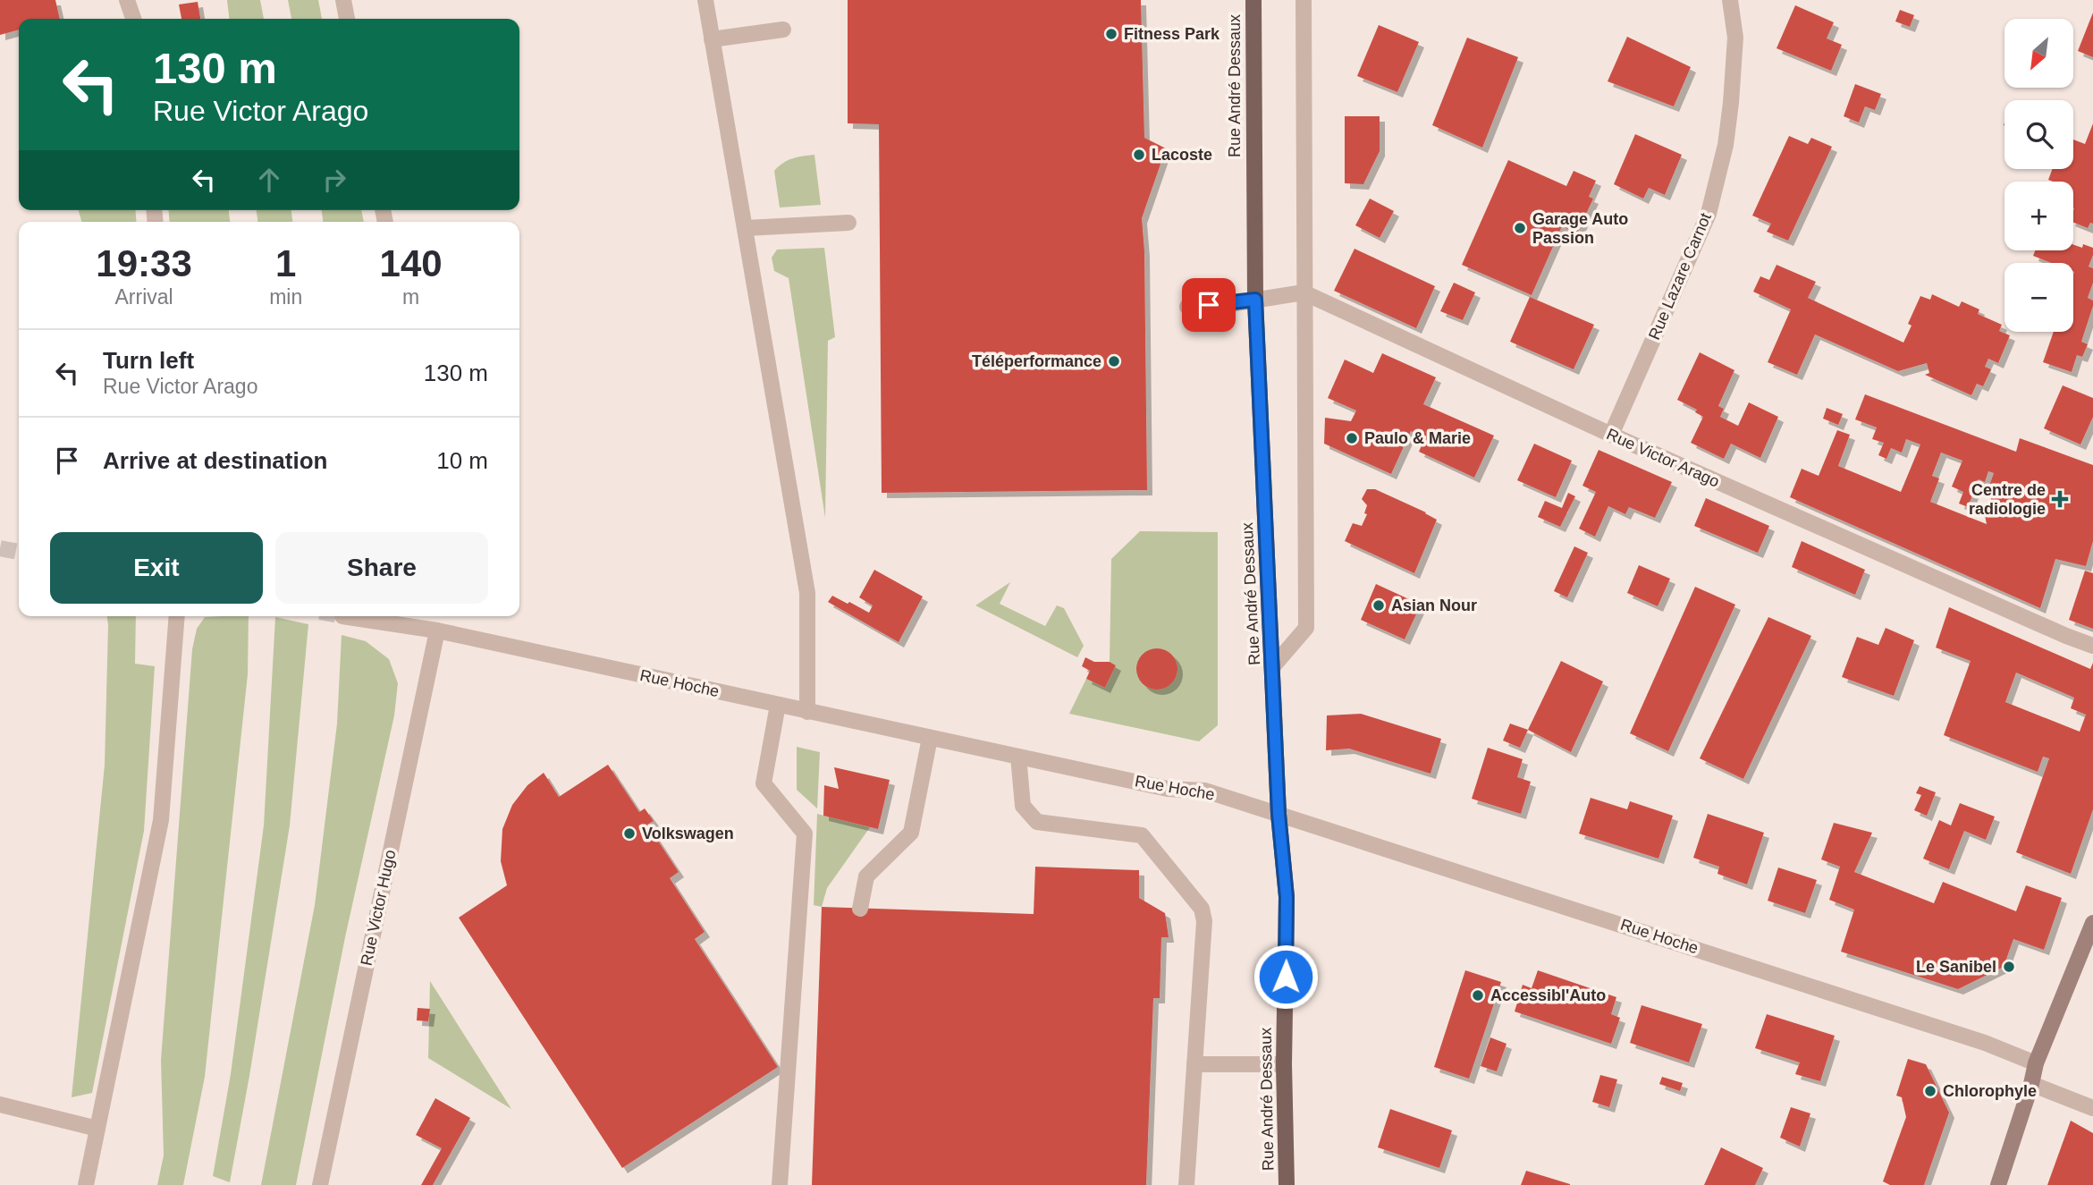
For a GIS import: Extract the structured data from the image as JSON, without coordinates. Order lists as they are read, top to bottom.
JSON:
{
  "streets": {
    "main road": ["Rue André Dessaux"],
    "street": [
      "Rue Lazare Carnot",
      "Rue Victor Arago",
      "Rue Hoche",
      "Rue Victor Hugo"
    ]
  },
  "crossings": [
    ["Rue André Dessaux", "Rue Hoche"],
    ["Rue Lazare Carnot", "Rue Victor Arago"],
    ["Rue Hoche", "Rue Victor Hugo"]
  ],
  "places": {
    "other": [
      "Fitness Park",
      "Lacoste",
      "Garage Auto Passion",
      "Téléperformance",
      "Paulo & Marie",
      "Asian Nour",
      "Volkswagen",
      "Le Sanibel",
      "Accessibl'Auto",
      "Chlorophyle"
    ],
    "health": ["Centre de radiologie"]
  },
  "north": "bottom left",
  "page": {
    "map_buttons": ["+", "−"],
    "turn": ["130 m", "Rue Victor Arago"],
    "eta": [
      "19:33",
      "Arrival",
      "1",
      "min",
      "140",
      "m"
    ],
    "list": [
      {
        "name": "Turn left",
        "note": "Rue Victor Arago",
        "value": "130 m"
      },
      {
        "name": "Arrive at destination",
        "value": "10 m"
      }
    ],
    "buttons": ["Exit", "Share"]
  }
}
